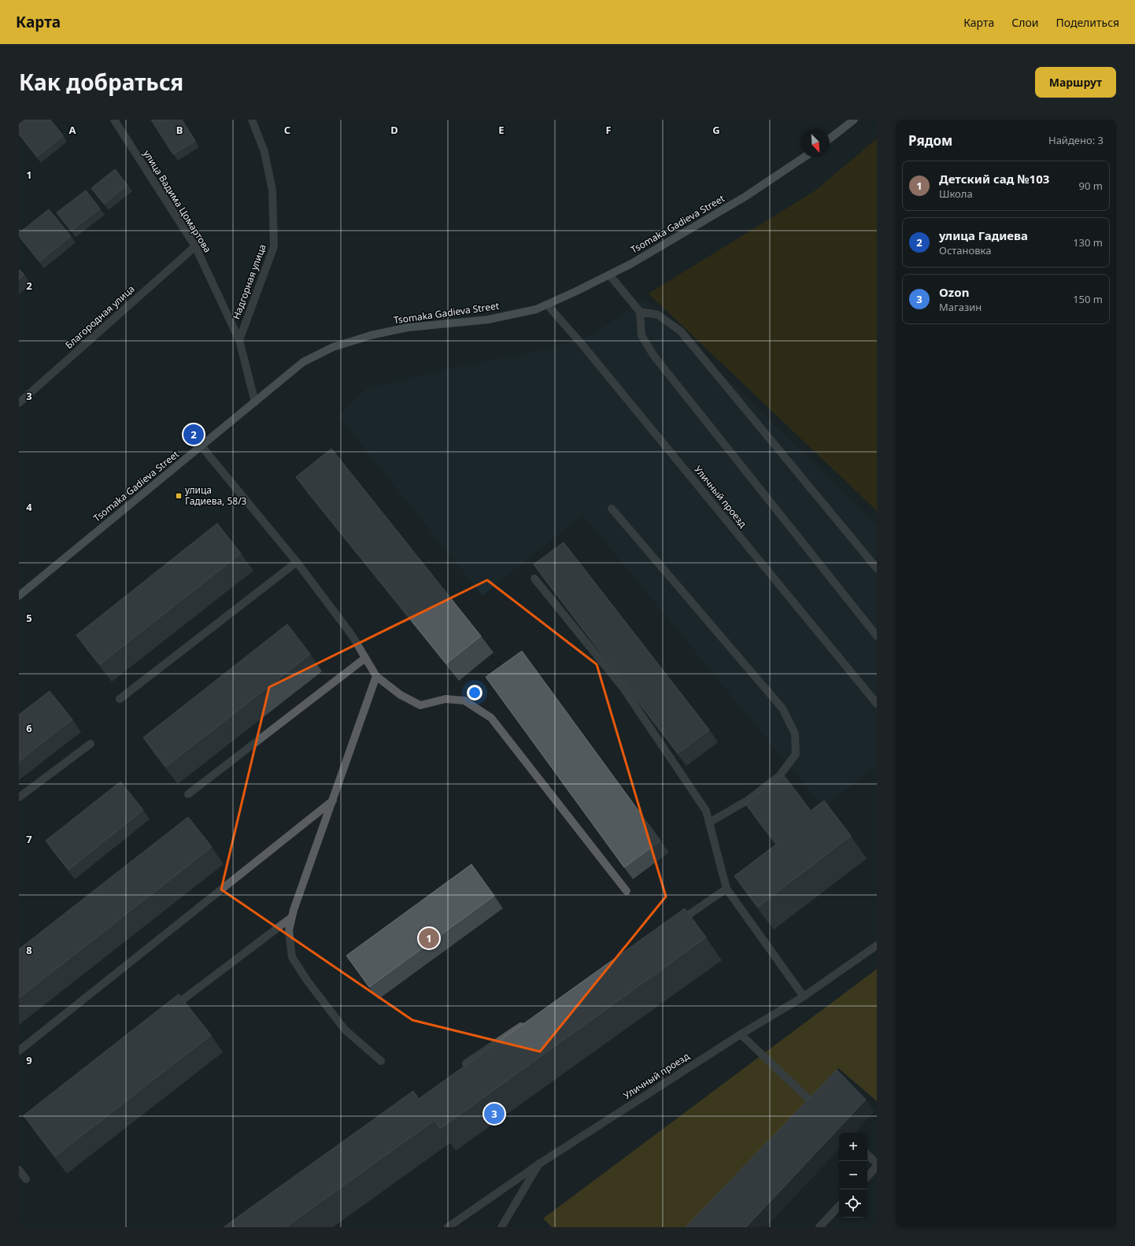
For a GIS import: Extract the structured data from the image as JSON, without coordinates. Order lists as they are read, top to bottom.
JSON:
{
  "streets": {
    "main road": ["Tsomaka Gadieva Street"],
    "street": [
      "улица Вадима Цомартова",
      "Надгорная улица",
      "Благородная улица",
      "Уличный проезд"
    ]
  },
  "crossings": [
    ["улица Вадима Цомартова", "Tsomaka Gadieva Street"],
    ["улица Вадима Цомартова", "Надгорная улица"],
    ["улица Вадима Цомартова", "Благородная улица"],
    ["Tsomaka Gadieva Street", "Уличный проезд"]
  ],
  "places": {
    "transit": ["улица Гадиева, 58/3"]
  },
  "north": "bottom right",
  "page": {
    "header": "Карта",
    "nav": ["Карта", "Слои", "Поделиться"],
    "title": "Как добраться",
    "buttons": "Маршрут",
    "heading": ["Рядом", "Найдено: 3"],
    "list": [
      {
        "mark": "1",
        "name": "Детский сад №103",
        "note": "Школа",
        "value": "90 m"
      },
      {
        "mark": "2",
        "name": "улица Гадиева",
        "note": "Остановка",
        "value": "130 m"
      },
      {
        "mark": "3",
        "name": "Ozon",
        "note": "Магазин",
        "value": "150 m"
      }
    ],
    "pins": ["2", "1", "3"],
    "map_buttons": ["+", "−"]
  },
  "grid": {
    "columns": [
      "A",
      "B",
      "C",
      "D",
      "E",
      "F",
      "G"
    ],
    "rows": [
      "1",
      "2",
      "3",
      "4",
      "5",
      "6",
      "7",
      "8",
      "9"
    ]
  }
}
